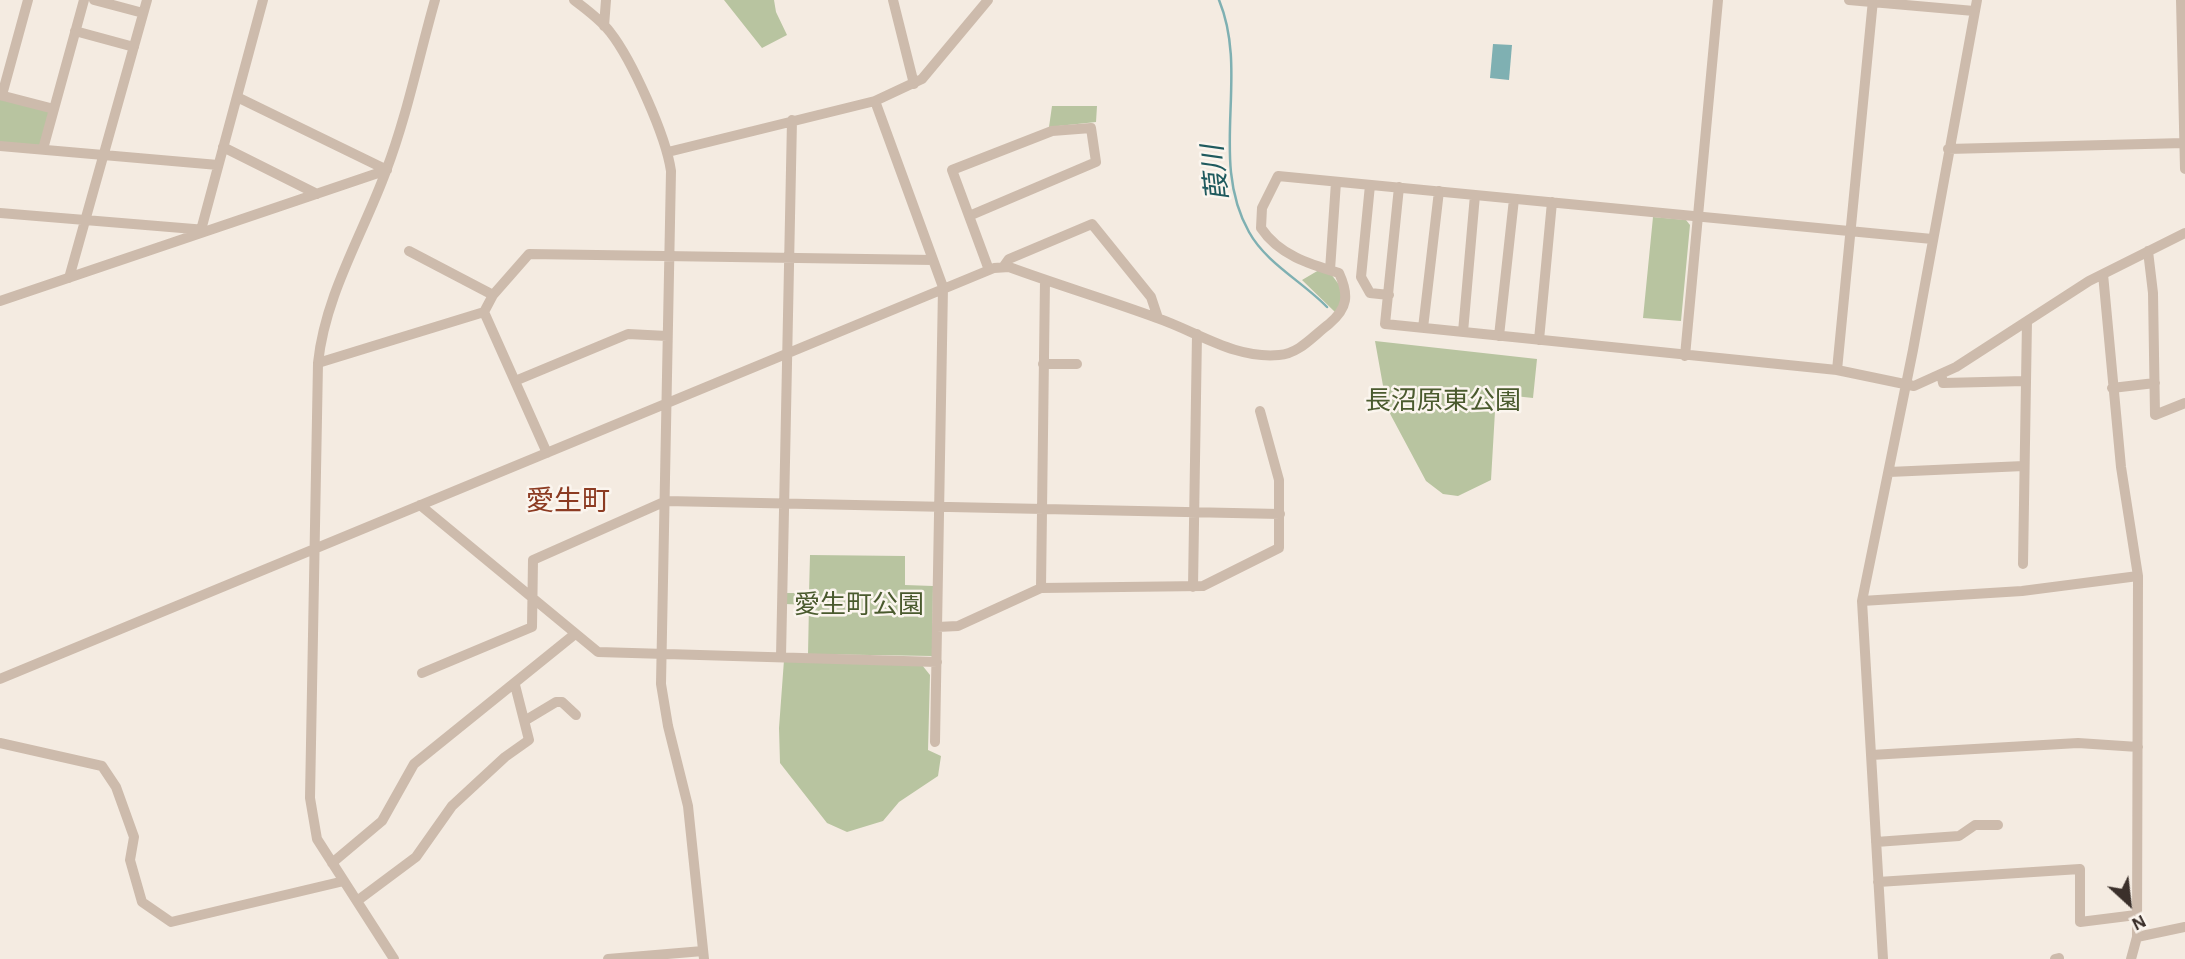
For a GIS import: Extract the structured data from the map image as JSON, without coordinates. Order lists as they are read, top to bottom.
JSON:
{
  "districts": ["愛生町"],
  "water": ["葭川"],
  "parks": ["長沼原東公園", "愛生町公園"],
  "north": "bottom right"
}
